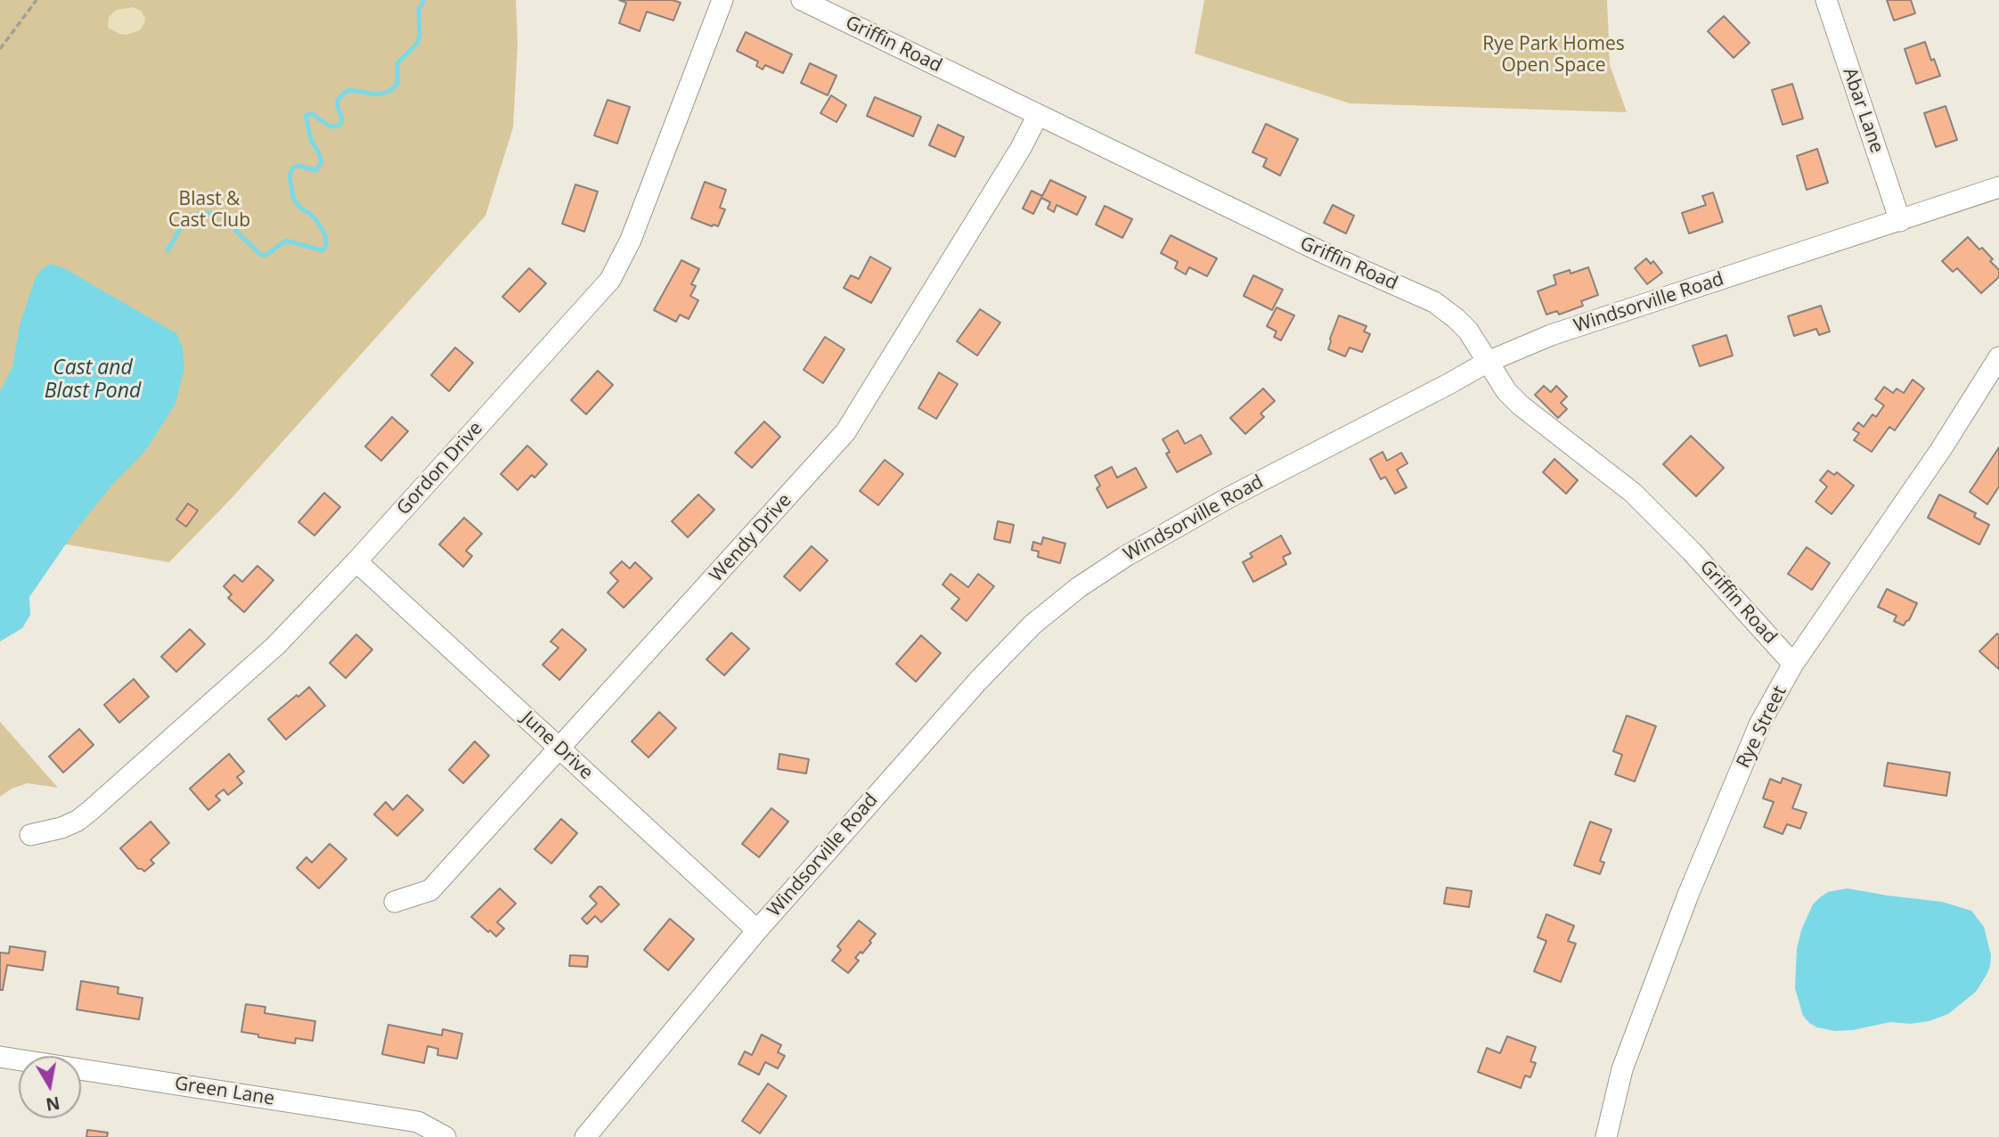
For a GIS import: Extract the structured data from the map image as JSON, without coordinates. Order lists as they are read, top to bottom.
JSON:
{
  "streets": {
    "street": [
      "Griffin Road",
      "Abar Lane",
      "Windsorville Road",
      "Gordon Drive",
      "Wendy Drive",
      "Rye Street",
      "June Drive",
      "Green Lane"
    ]
  },
  "crossings": [
    ["Griffin Road", "Windsorville Road"],
    ["Griffin Road", "Wendy Drive"],
    ["Griffin Road", "Rye Street"],
    ["Abar Lane", "Windsorville Road"],
    ["Windsorville Road", "June Drive"],
    ["Gordon Drive", "June Drive"],
    ["Wendy Drive", "June Drive"]
  ],
  "water": ["Cast and Blast Pond"],
  "parks": ["Rye Park Homes Open Space", "Blast & Cast Club"],
  "north": "bottom"
}
